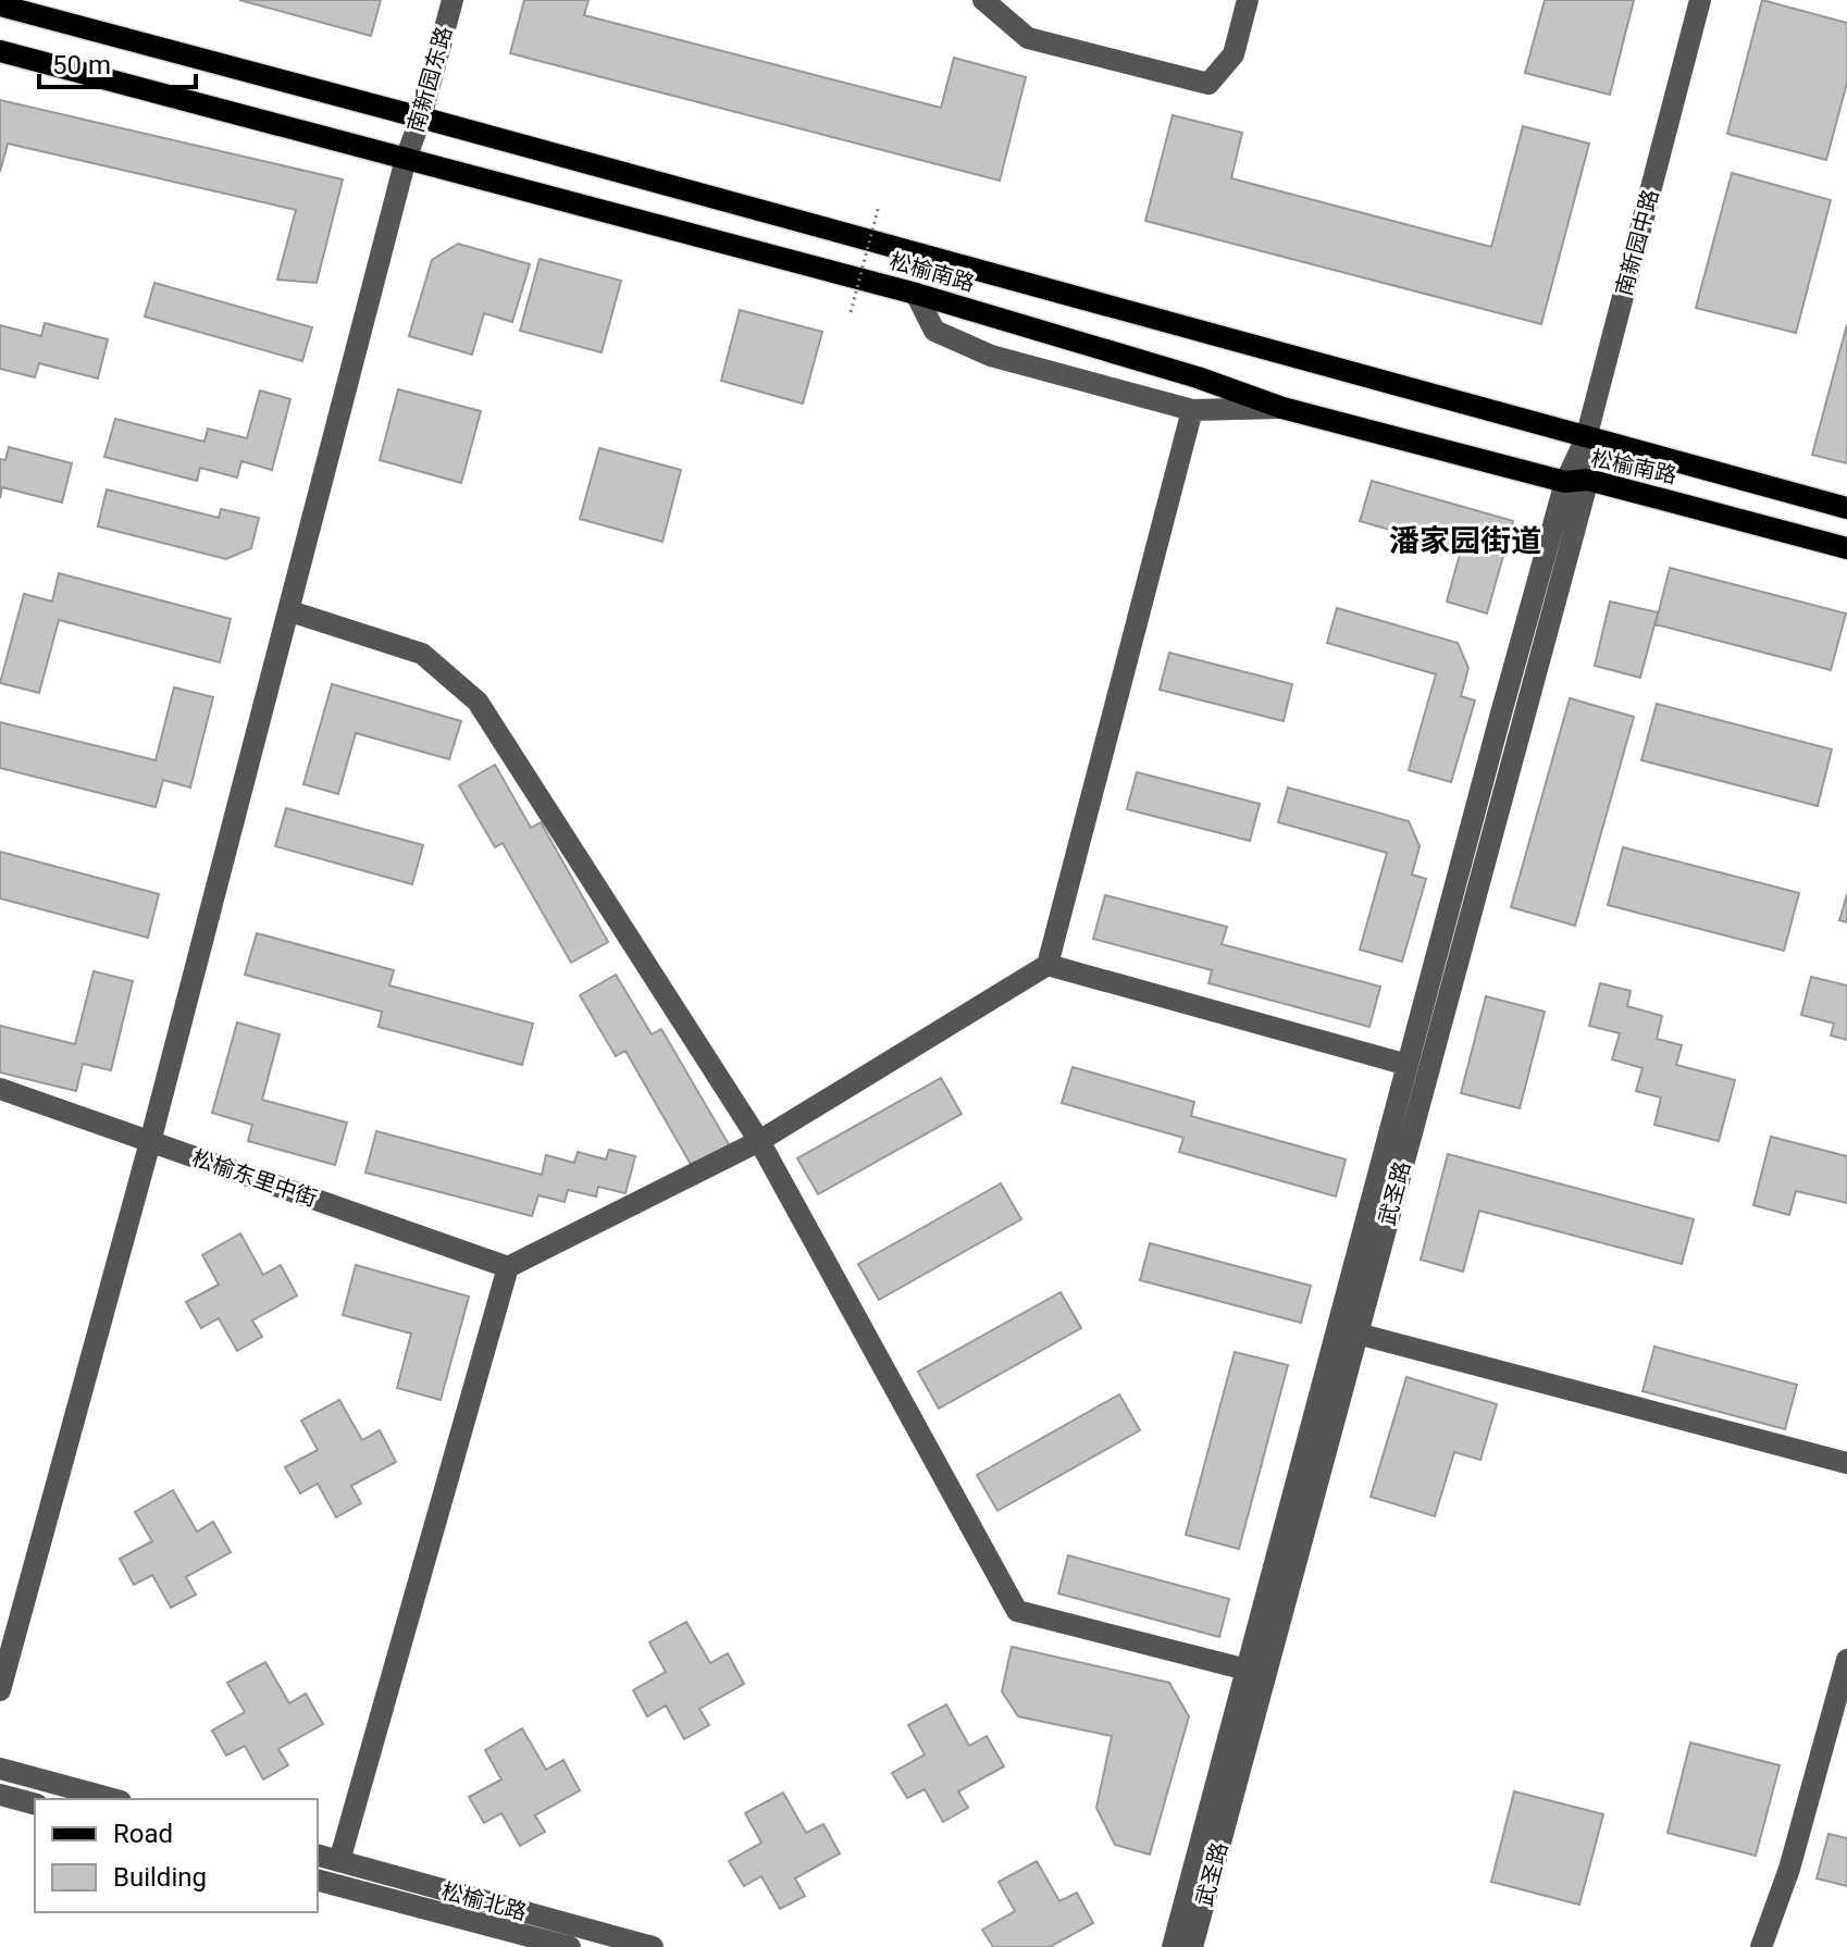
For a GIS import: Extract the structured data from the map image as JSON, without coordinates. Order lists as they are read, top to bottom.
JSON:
{
  "streets": {
    "main road": ["松榆南路"],
    "street": [
      "南新园东路",
      "南新园中路",
      "松榆东里中街",
      "武圣路",
      "松榆北路"
    ]
  },
  "crossings": [
    ["南新园东路", "松榆南路"],
    ["南新园东路", "松榆东里中街"],
    ["南新园中路", "松榆南路"],
    ["南新园中路", "武圣路"],
    ["松榆南路", "武圣路"]
  ],
  "districts": ["潘家园街道"],
  "legend": ["Road", "Building"],
  "scale_bar": "50 m"
}
